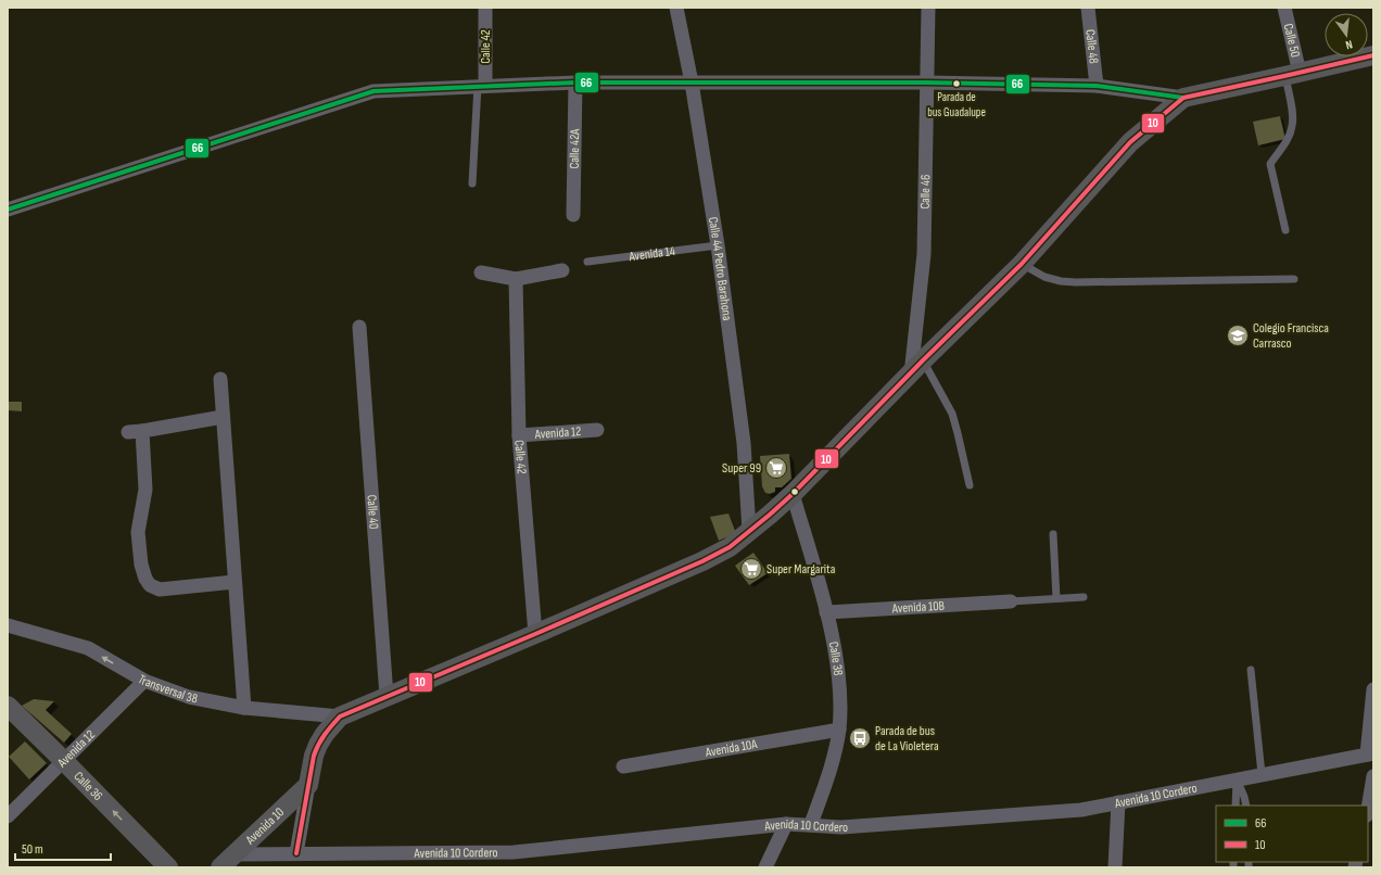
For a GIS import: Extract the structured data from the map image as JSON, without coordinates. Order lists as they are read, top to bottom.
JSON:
{
  "streets": {
    "street": [
      "Calle 50",
      "Calle 42",
      "Calle 48",
      "Calle 42A",
      "Calle 46",
      "Calle 44 Pedro Barahona",
      "Avenida 12",
      "Calle 40",
      "Avenida 10B",
      "Calle 38",
      "Transversal 38",
      "Avenida 10A",
      "Calle 36",
      "Avenida 10 Cordero",
      "Avenida 10"
    ],
    "lane": ["Avenida 14"]
  },
  "crossings": [
    ["Calle 42", "Avenida 12"],
    ["Avenida 14", "Calle 44 Pedro Barahona"],
    ["Avenida 12", "Transversal 38"],
    ["Avenida 12", "Calle 36"],
    ["Avenida 10B", "Calle 38"],
    ["Calle 38", "Avenida 10A"],
    ["Calle 38", "Avenida 10 Cordero"],
    ["Avenida 10 Cordero", "Avenida 10"]
  ],
  "one_way": ["Transversal 38", "Calle 36"],
  "places": {
    "other": ["Parada de bus Guadalupe"],
    "school or university": ["Colegio Francisca Carrasco"],
    "supermarket": ["Super 99", "Super Margarita"],
    "bus stop": ["Parada de bus de La Violetera"]
  },
  "lines": ["transit line 10", "transit line 66"],
  "legend": ["66", "10"],
  "scale_bar": "50 m",
  "north": "bottom"
}
